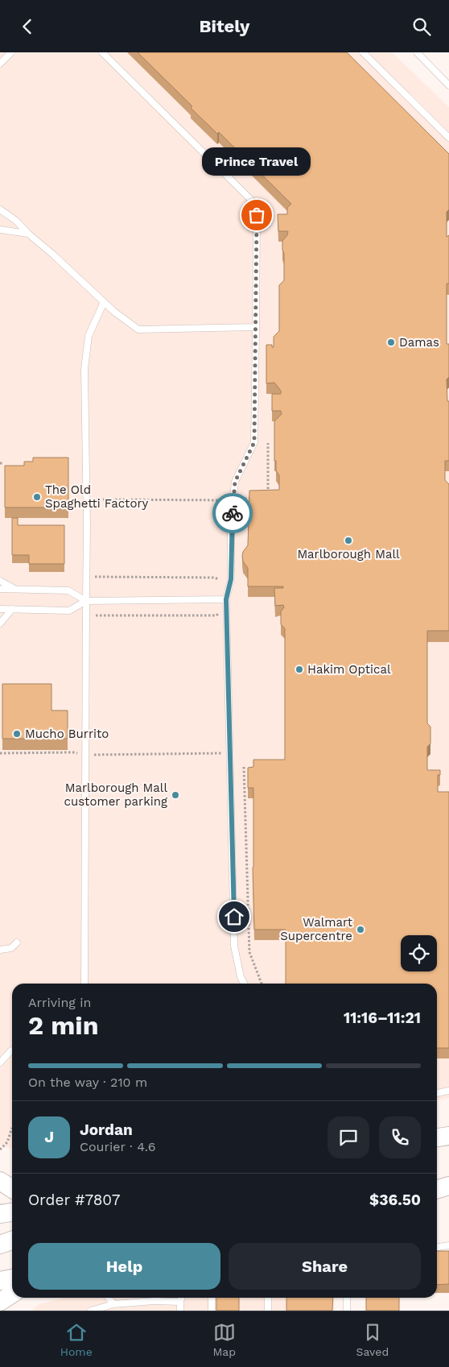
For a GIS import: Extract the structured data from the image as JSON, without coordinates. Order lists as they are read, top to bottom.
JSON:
{
  "places": [
    "Prince Travel",
    "Damas",
    "The Old Spaghetti Factory",
    "Marlborough Mall",
    "Hakim Optical",
    "Mucho Burrito",
    "Marlborough Mall customer parking",
    "Walmart Supercentre"
  ],
  "page": {
    "header": "Bitely",
    "bubble": "Prince Travel",
    "heading": ["2 min", "Arriving in", "11:16–11:21"],
    "panel": [
      "Jordan",
      "Courier · 4.6",
      "Order #7807",
      "$36.50"
    ],
    "bar": "On the way · 210 m",
    "round": "J",
    "buttons": ["Help", "Share"],
    "tabs": ["Home", "Map", "Saved"]
  }
}
